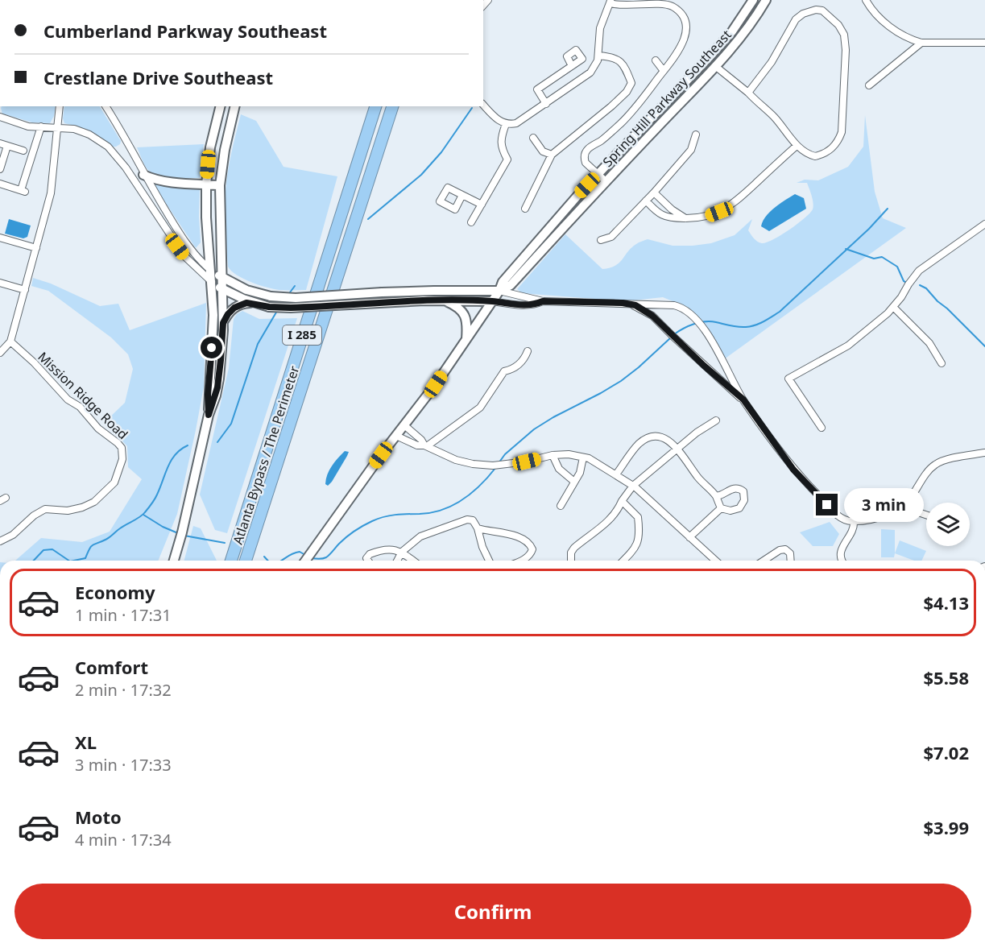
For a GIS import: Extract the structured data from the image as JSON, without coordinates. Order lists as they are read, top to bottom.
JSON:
{
  "streets": {
    "highway": ["I 285", "Atlanta Bypass / The Perimeter"],
    "street": ["Spring Hill Parkway Southeast", "Mission Ridge Road"]
  },
  "page": {
    "banner": ["Cumberland Parkway Southeast", "Crestlane Drive Southeast"],
    "bubble": "3 min",
    "list": [
      {
        "name": "Economy",
        "note": "1 min · 17:31",
        "value": "$4.13"
      },
      {
        "name": "Comfort",
        "note": "2 min · 17:32",
        "value": "$5.58"
      },
      {
        "name": "XL",
        "note": "3 min · 17:33",
        "value": "$7.02"
      },
      {
        "name": "Moto",
        "note": "4 min · 17:34",
        "value": "$3.99"
      }
    ],
    "buttons": "Confirm"
  }
}
